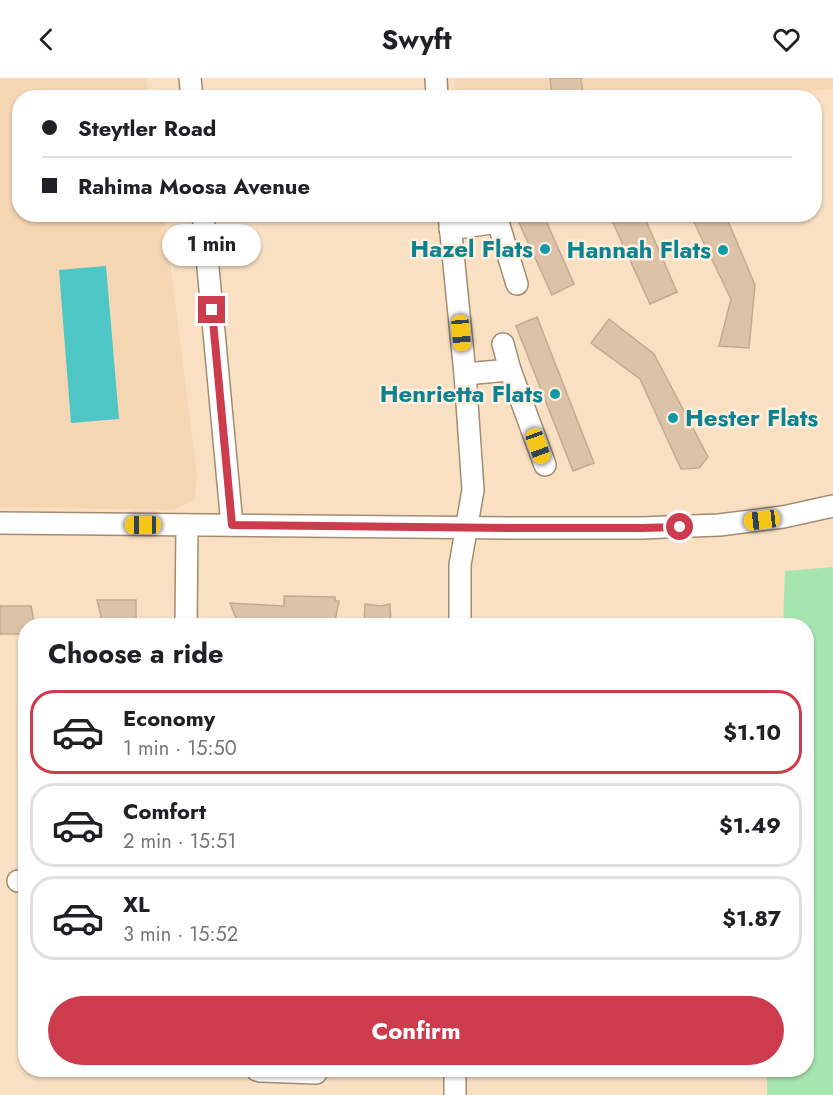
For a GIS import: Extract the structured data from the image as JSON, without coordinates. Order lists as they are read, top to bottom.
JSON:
{
  "places": [
    "Hazel Flats",
    "Hannah Flats",
    "Henrietta Flats",
    "Hester Flats"
  ],
  "page": {
    "header": "Swyft",
    "banner": ["Steytler Road", "Rahima Moosa Avenue"],
    "bubble": "1 min",
    "heading": "Choose a ride",
    "list": [
      {
        "name": "Economy",
        "note": "1 min · 15:50",
        "value": "$1.10"
      },
      {
        "name": "Comfort",
        "note": "2 min · 15:51",
        "value": "$1.49"
      },
      {
        "name": "XL",
        "note": "3 min · 15:52",
        "value": "$1.87"
      }
    ],
    "buttons": "Confirm"
  }
}
